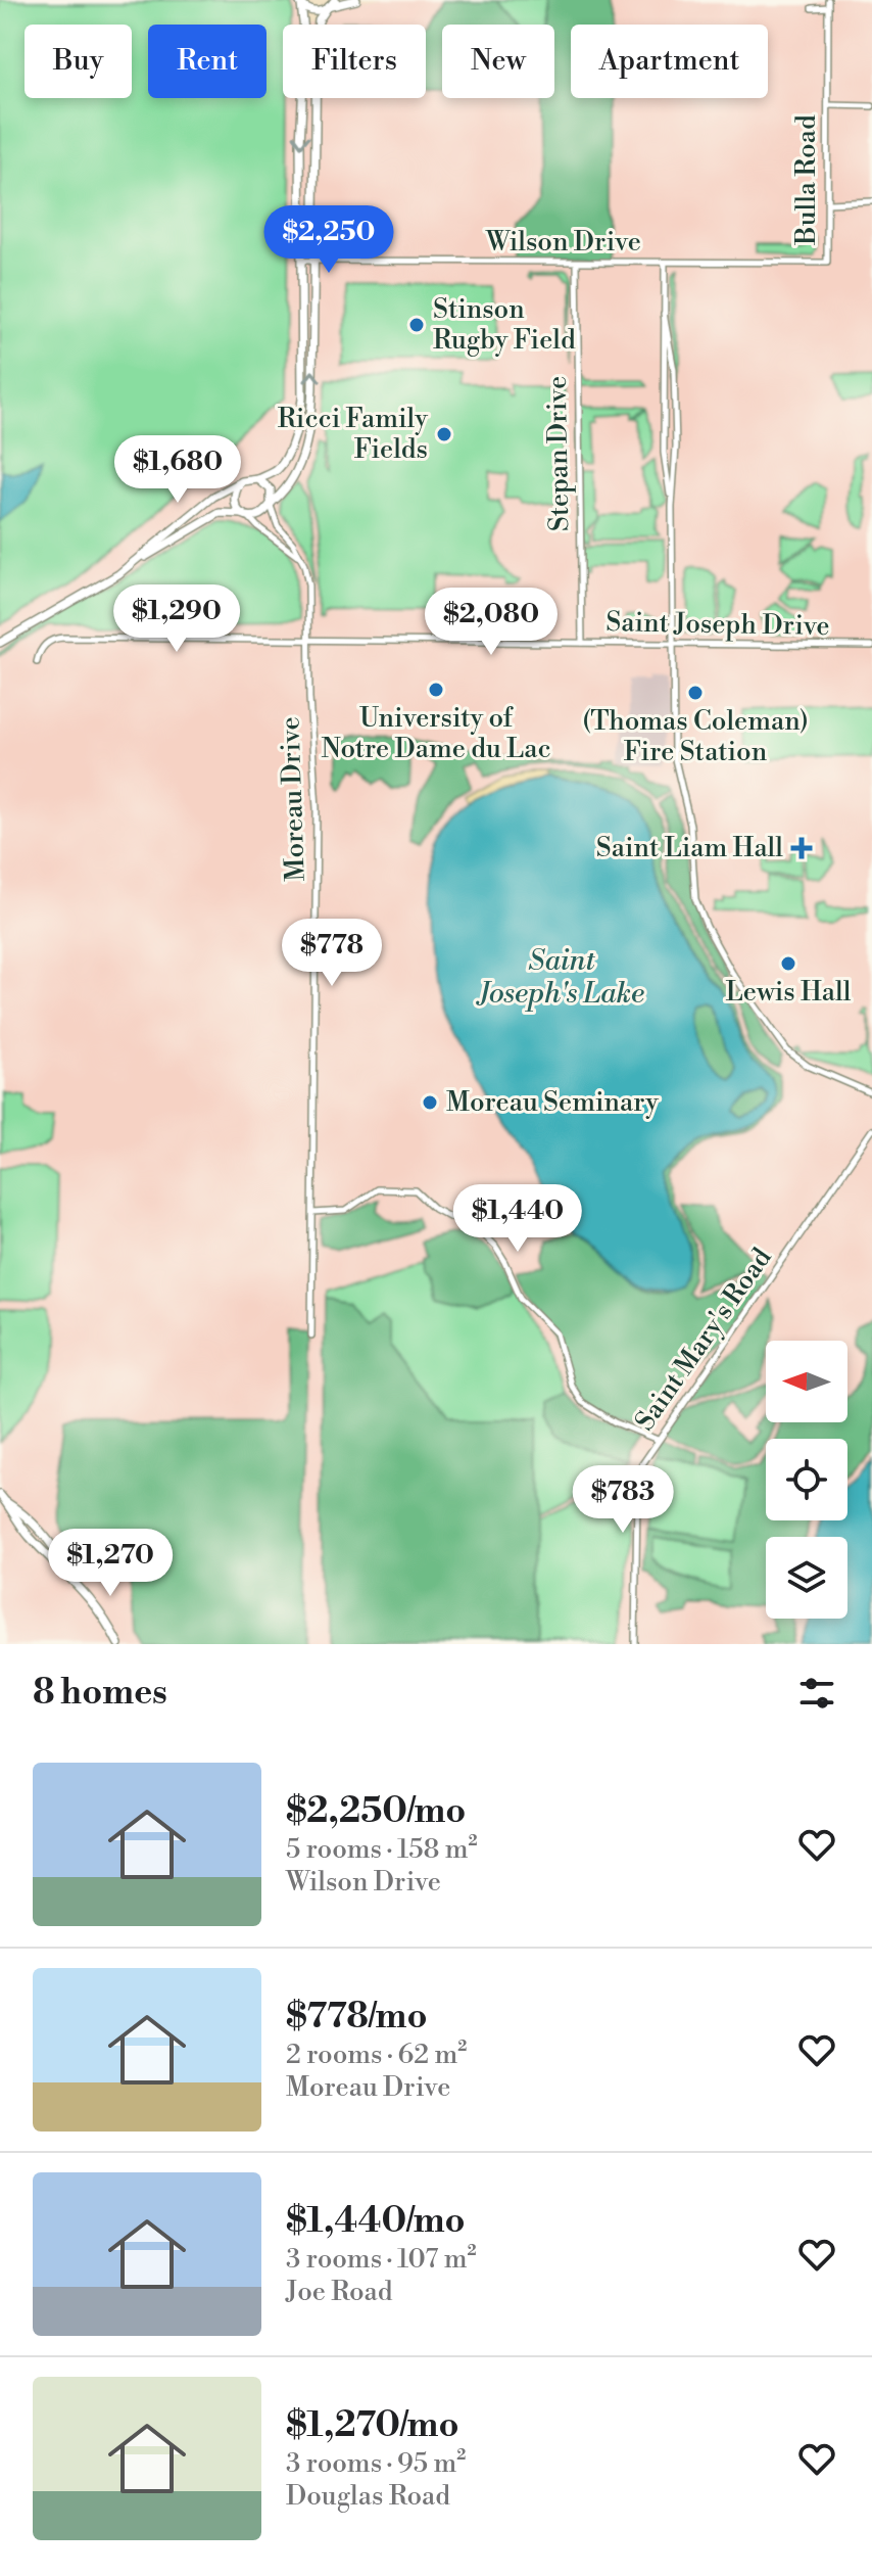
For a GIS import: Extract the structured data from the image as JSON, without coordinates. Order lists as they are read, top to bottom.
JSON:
{
  "streets": {
    "street": [
      "Bulla Road",
      "Wilson Drive",
      "Stepan Drive",
      "Saint Joseph Drive",
      "Moreau Drive",
      "Saint Mary's Road"
    ]
  },
  "crossings": [
    ["Bulla Road", "Wilson Drive"],
    ["Wilson Drive", "Stepan Drive"],
    ["Stepan Drive", "Saint Joseph Drive"],
    ["Saint Joseph Drive", "Moreau Drive"]
  ],
  "water": ["Saint Joseph's Lake"],
  "places": {
    "other": [
      "Stinson Rugby Field",
      "Ricci Family Fields",
      "University of Notre Dame du Lac",
      "(Thomas Coleman) Fire Station",
      "Lewis Hall",
      "Moreau Seminary"
    ],
    "health": ["Saint Liam Hall"]
  },
  "north": "left",
  "page": {
    "chip": [
      "Buy",
      "Rent",
      "Filters",
      "New",
      "Apartment"
    ],
    "price": [
      "$2,250",
      "$1,680",
      "$1,290",
      "$2,080",
      "$778",
      "$1,440",
      "$783",
      "$1,270"
    ],
    "heading": "8 homes",
    "list": [
      {
        "name": "$2,250/mo",
        "note": "5 rooms · 158 m² · Wilson Drive"
      },
      {
        "name": "$778/mo",
        "note": "2 rooms · 62 m² · Moreau Drive"
      },
      {
        "name": "$1,440/mo",
        "note": "3 rooms · 107 m² · Joe Road"
      },
      {
        "name": "$1,270/mo",
        "note": "3 rooms · 95 m² · Douglas Road"
      }
    ]
  }
}
